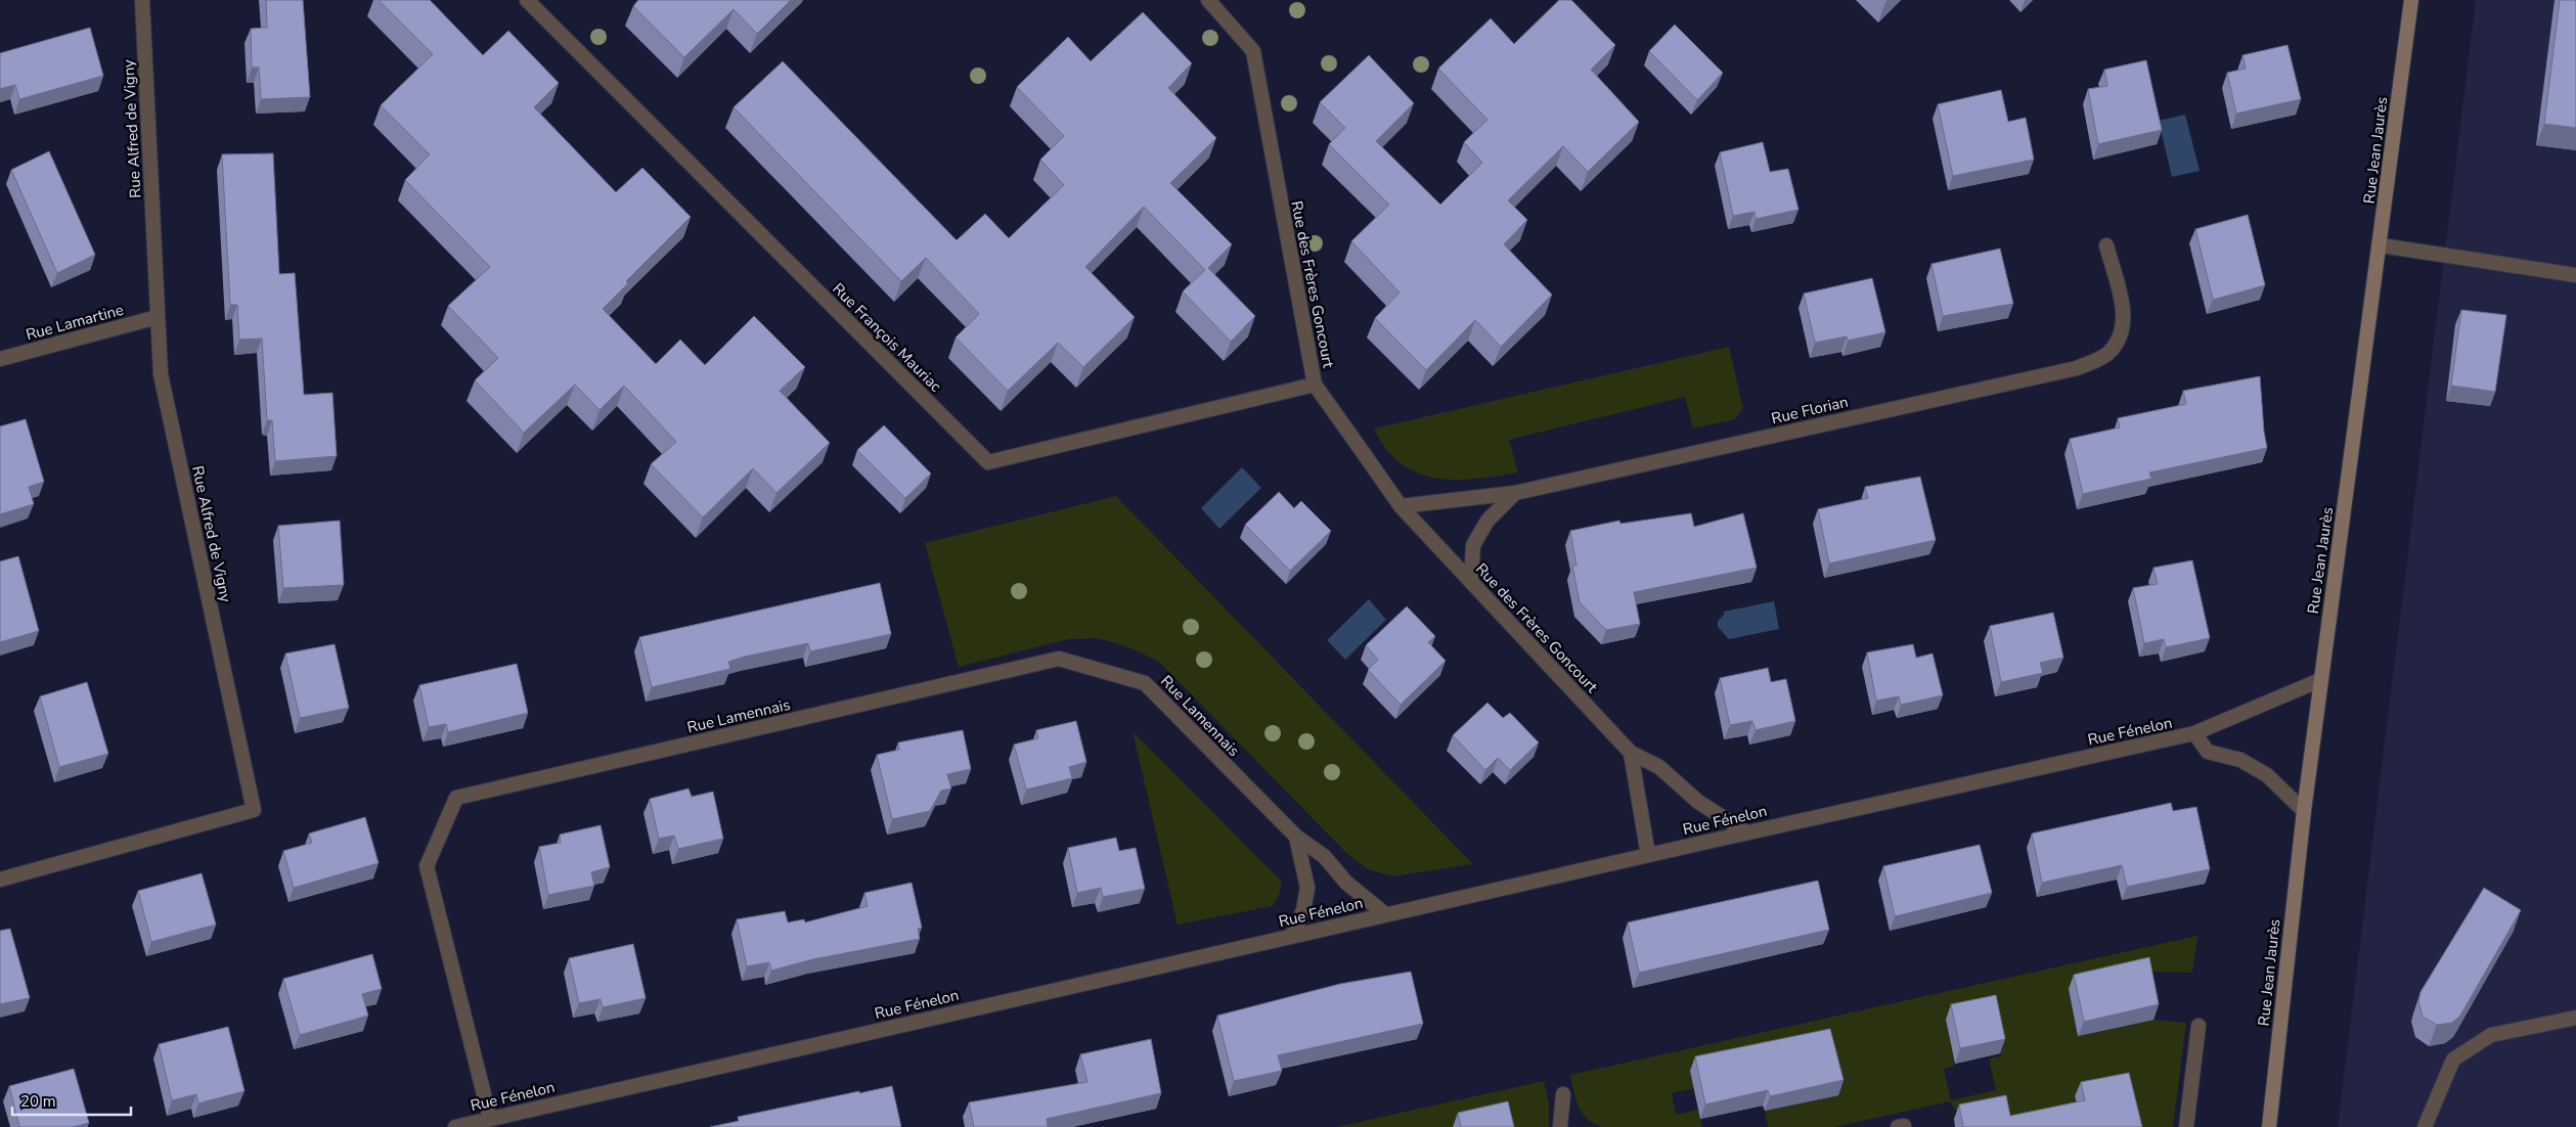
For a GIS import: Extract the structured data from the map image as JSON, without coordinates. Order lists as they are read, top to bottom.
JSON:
{
  "streets": {
    "main road": ["Rue Jean Jaurès"],
    "street": [
      "Rue Alfred de Vigny",
      "Rue des Frères Goncourt",
      "Rue Lamartine",
      "Rue François Mauriac",
      "Rue Florian",
      "Rue Lamennais",
      "Rue Fénelon"
    ]
  },
  "crossings": [
    ["Rue Alfred de Vigny", "Rue Lamartine"],
    ["Rue Jean Jaurès", "Rue Fénelon"],
    ["Rue des Frères Goncourt", "Rue François Mauriac"],
    ["Rue des Frères Goncourt", "Rue Florian"],
    ["Rue Lamennais", "Rue Fénelon"]
  ],
  "scale_bar": "20 m"
}
